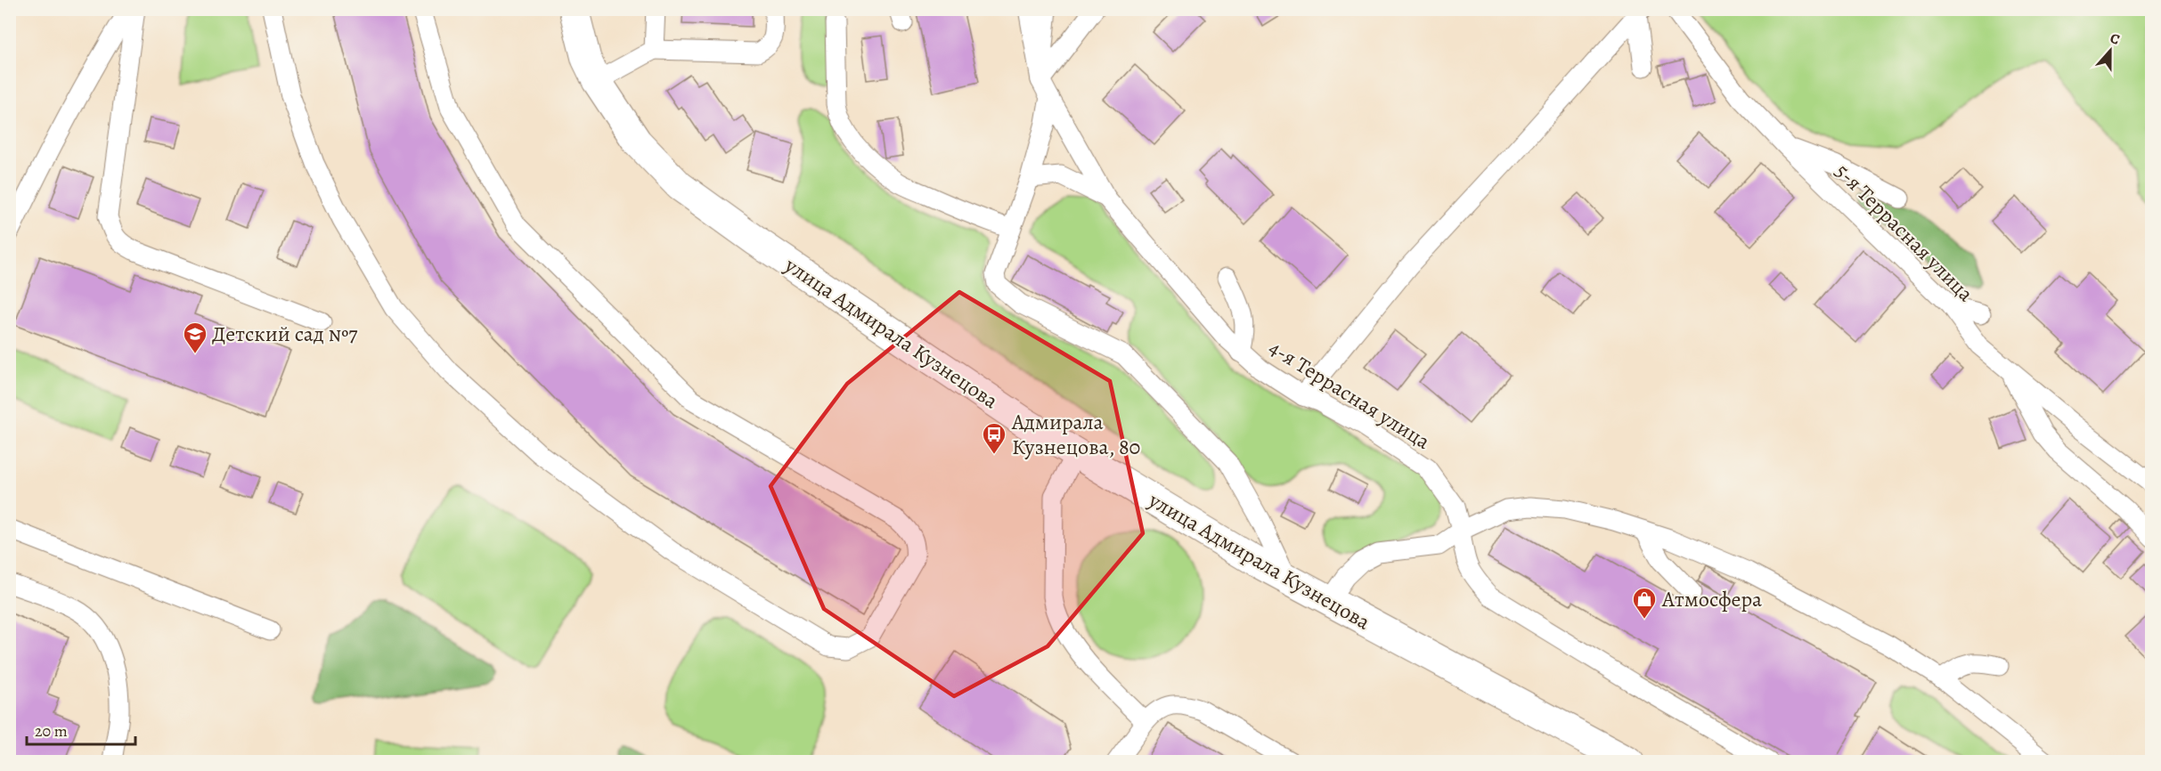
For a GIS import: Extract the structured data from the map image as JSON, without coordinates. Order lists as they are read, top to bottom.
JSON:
{
  "streets": {
    "main road": ["улица Адмирала Кузнецова"],
    "lane": ["5-я Террасная улица", "4-я Террасная улица"]
  },
  "places": {
    "school or university": ["Детский сад №7"],
    "bus stop": ["Адмирала Кузнецова, 80"],
    "shop": ["Атмосфера"]
  },
  "scale_bar": "20 m",
  "north": "top"
}
